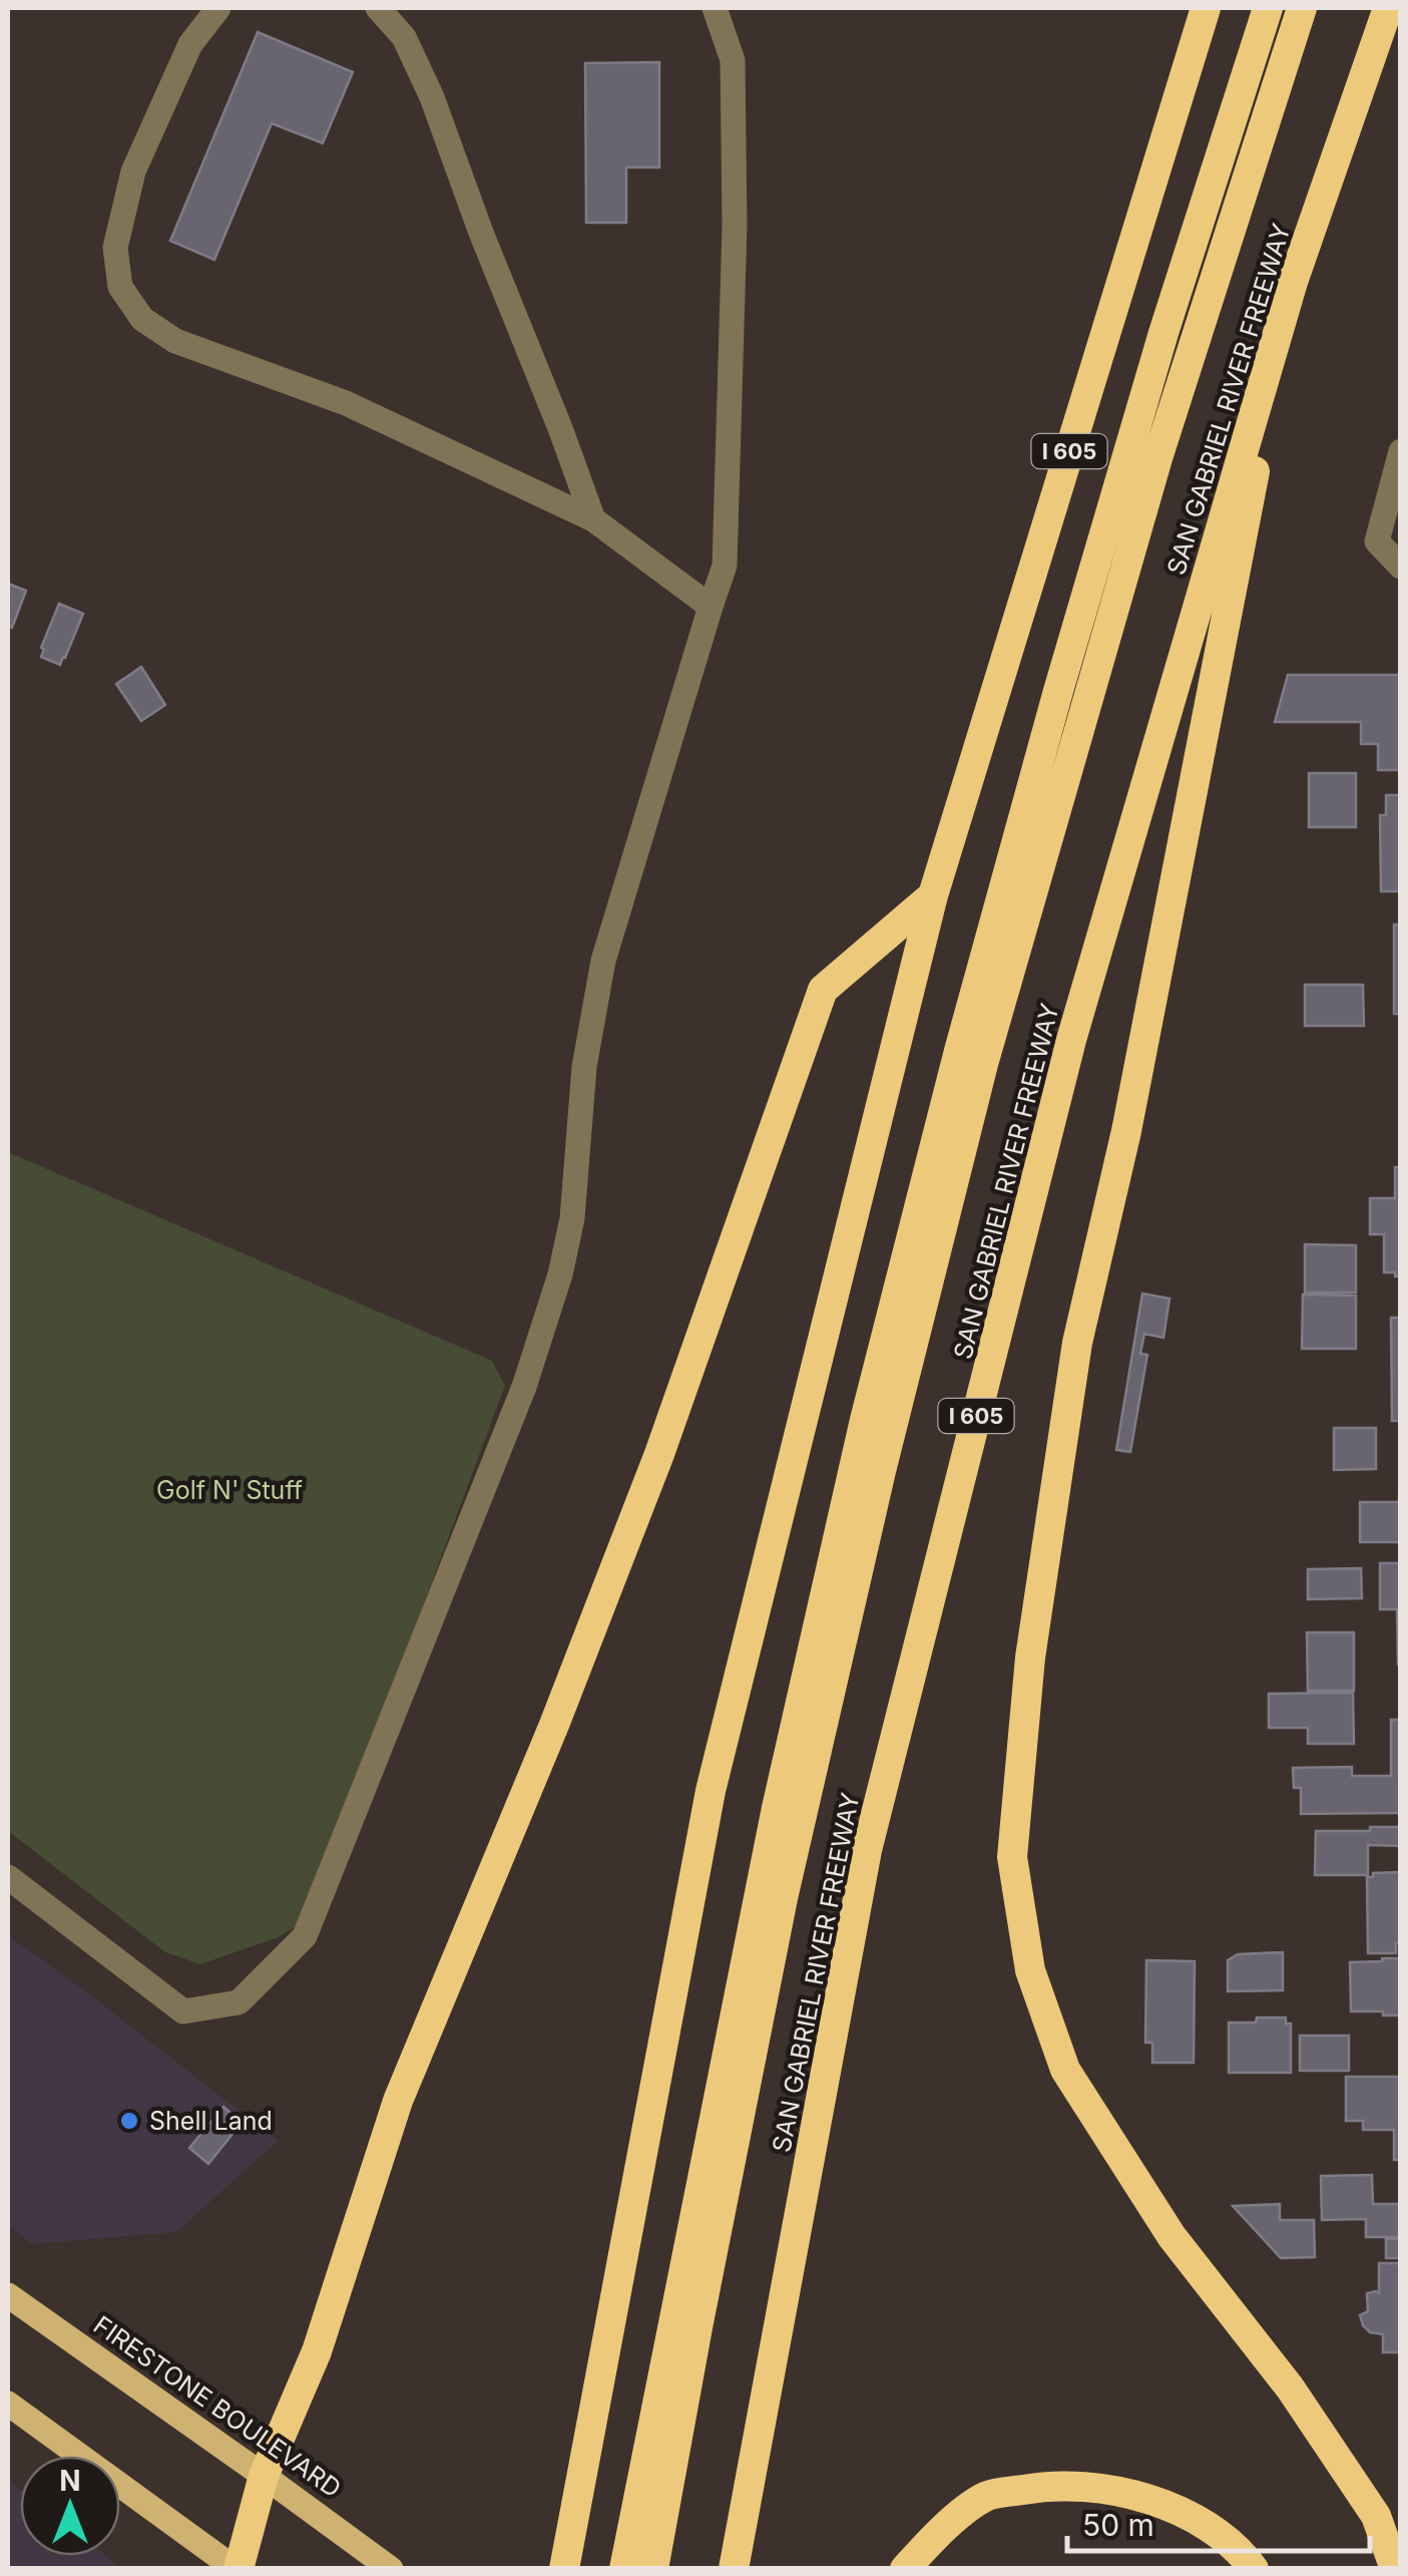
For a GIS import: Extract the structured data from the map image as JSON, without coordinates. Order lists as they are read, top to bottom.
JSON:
{
  "streets": {
    "highway": ["SAN GABRIEL RIVER FREEWAY", "I 605"],
    "main road": ["FIRESTONE BOULEVARD"]
  },
  "parks": ["Golf N' Stuff"],
  "places": ["Shell Land"],
  "scale_bar": "50 m",
  "north": "top"
}
